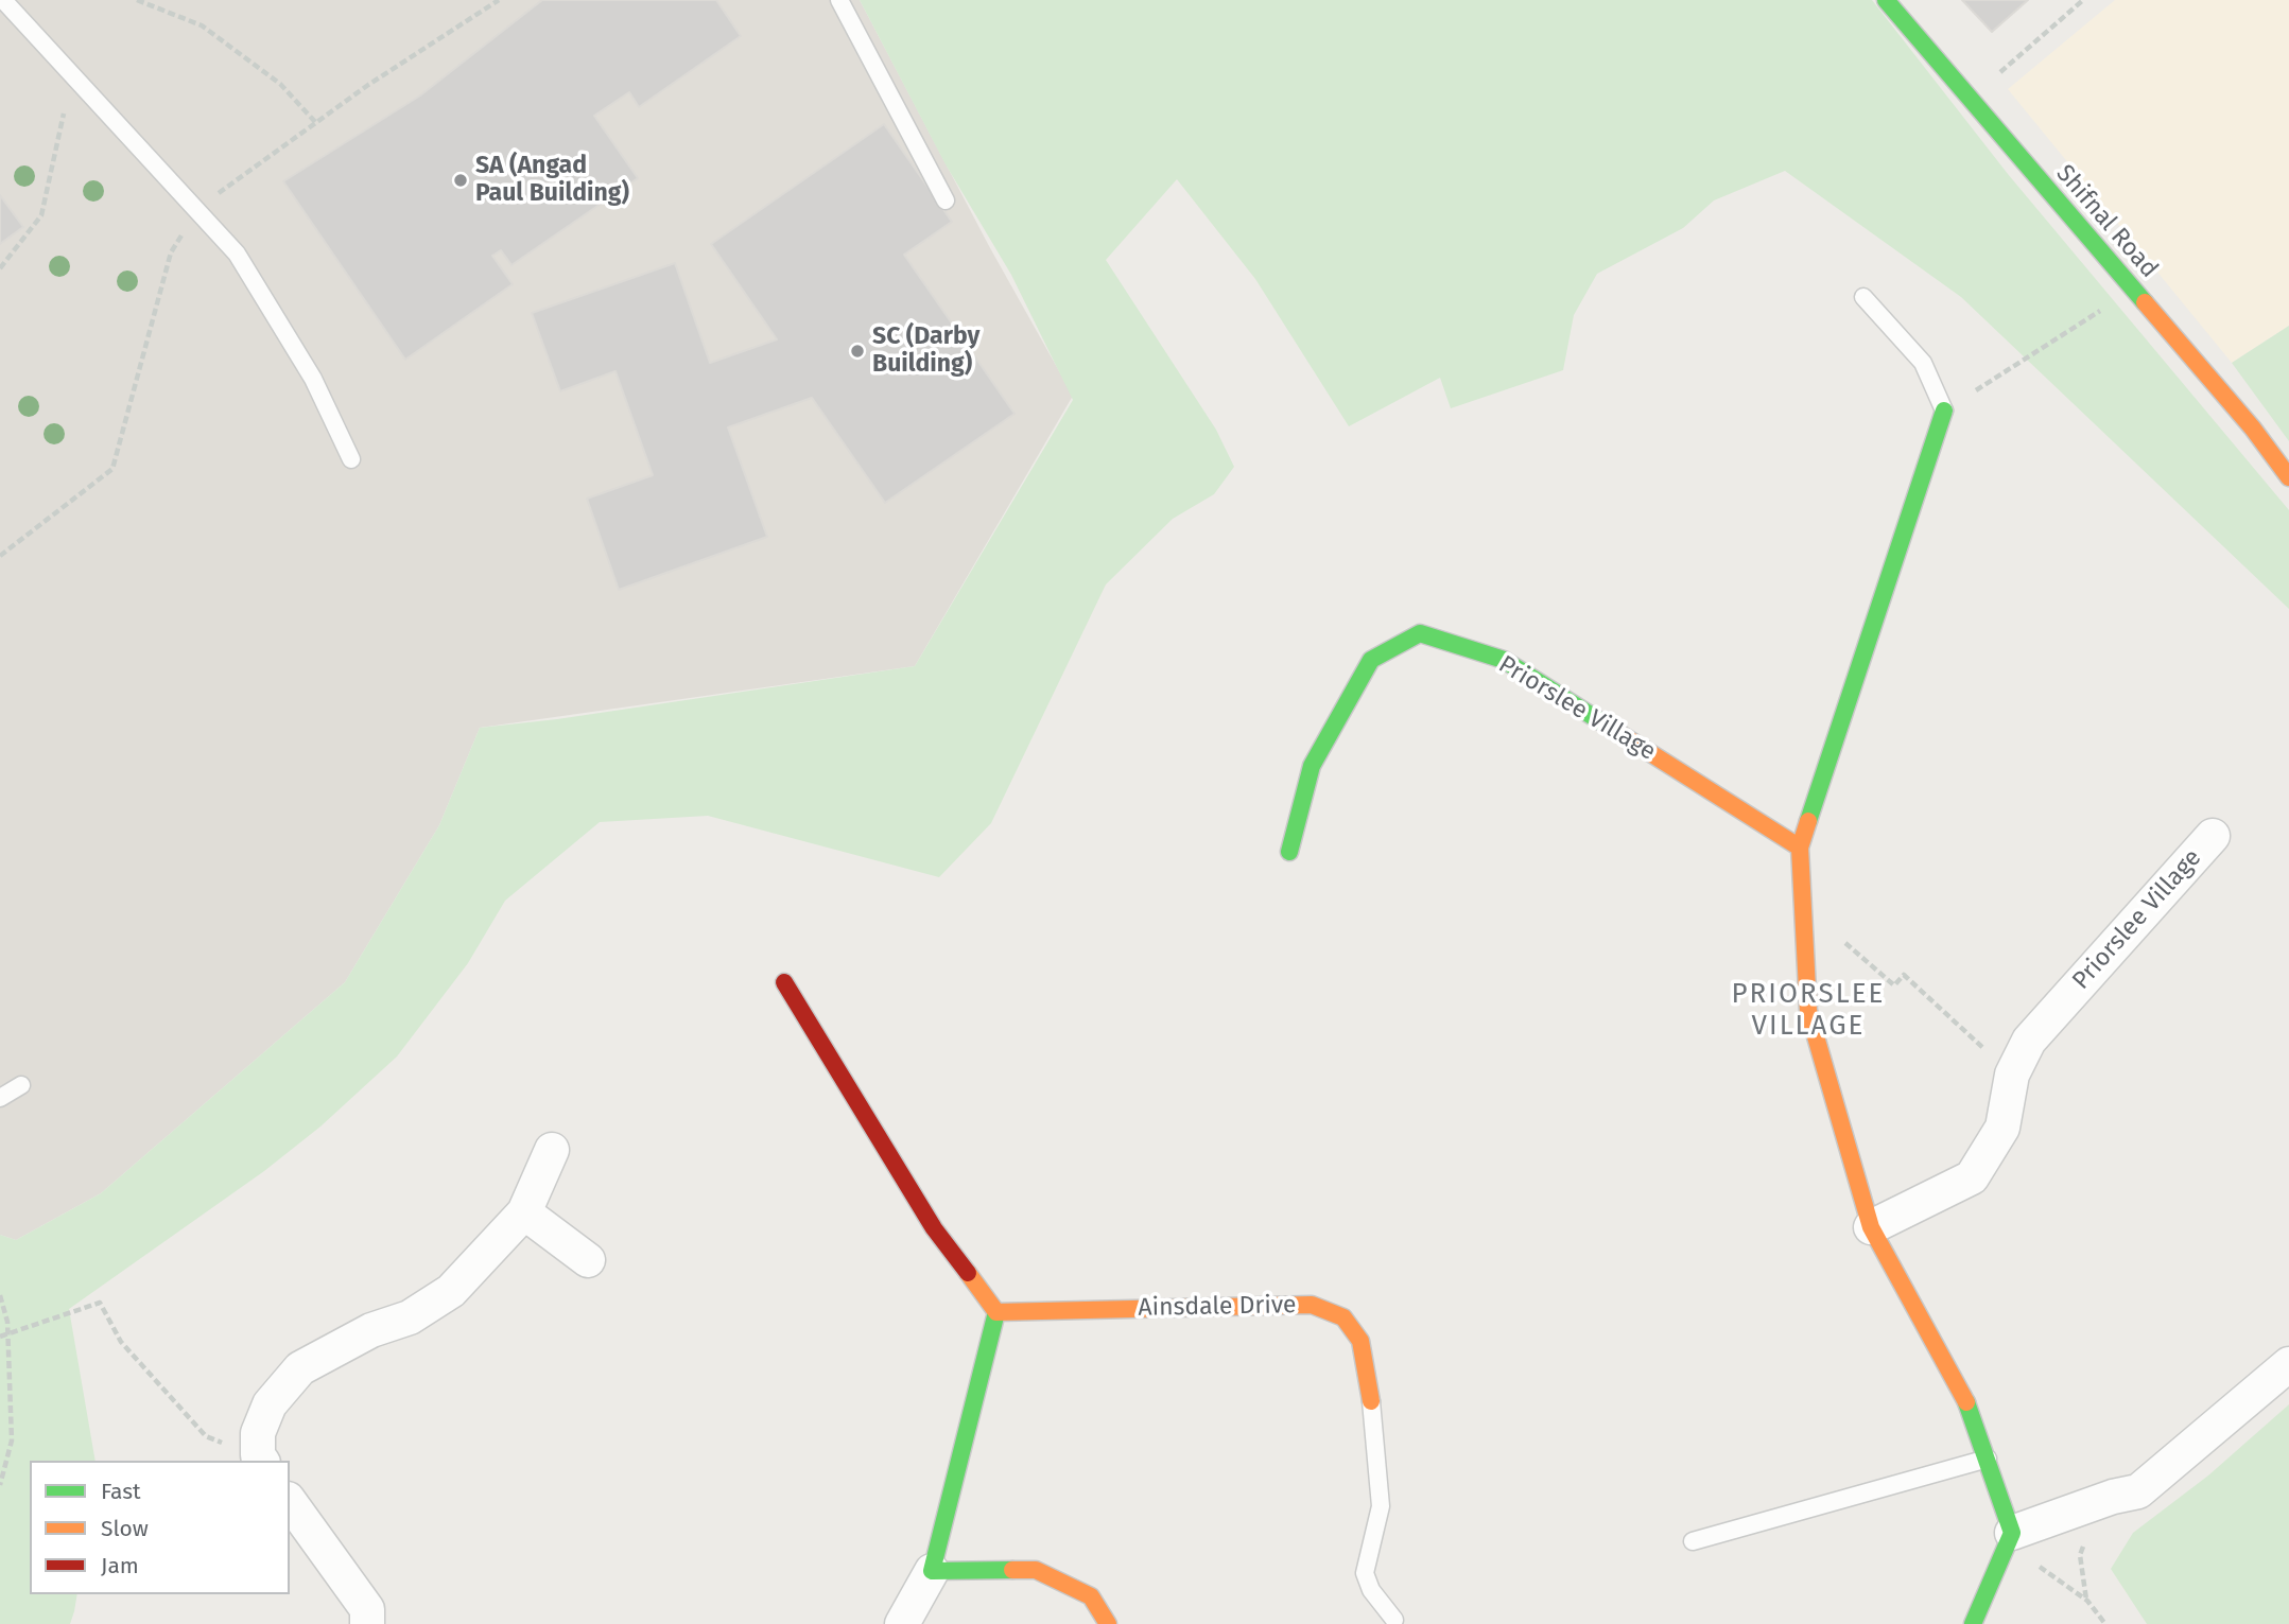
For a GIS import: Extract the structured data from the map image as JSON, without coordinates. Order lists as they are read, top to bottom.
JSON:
{
  "streets": {
    "street": ["Shifnal Road", "Priorslee Village", "Ainsdale Drive"]
  },
  "districts": ["PRIORSLEE VILLAGE"],
  "places": ["SA (Angad Paul Building)", "SC (Darby Building)"],
  "legend": ["Fast", "Slow", "Jam"]
}
